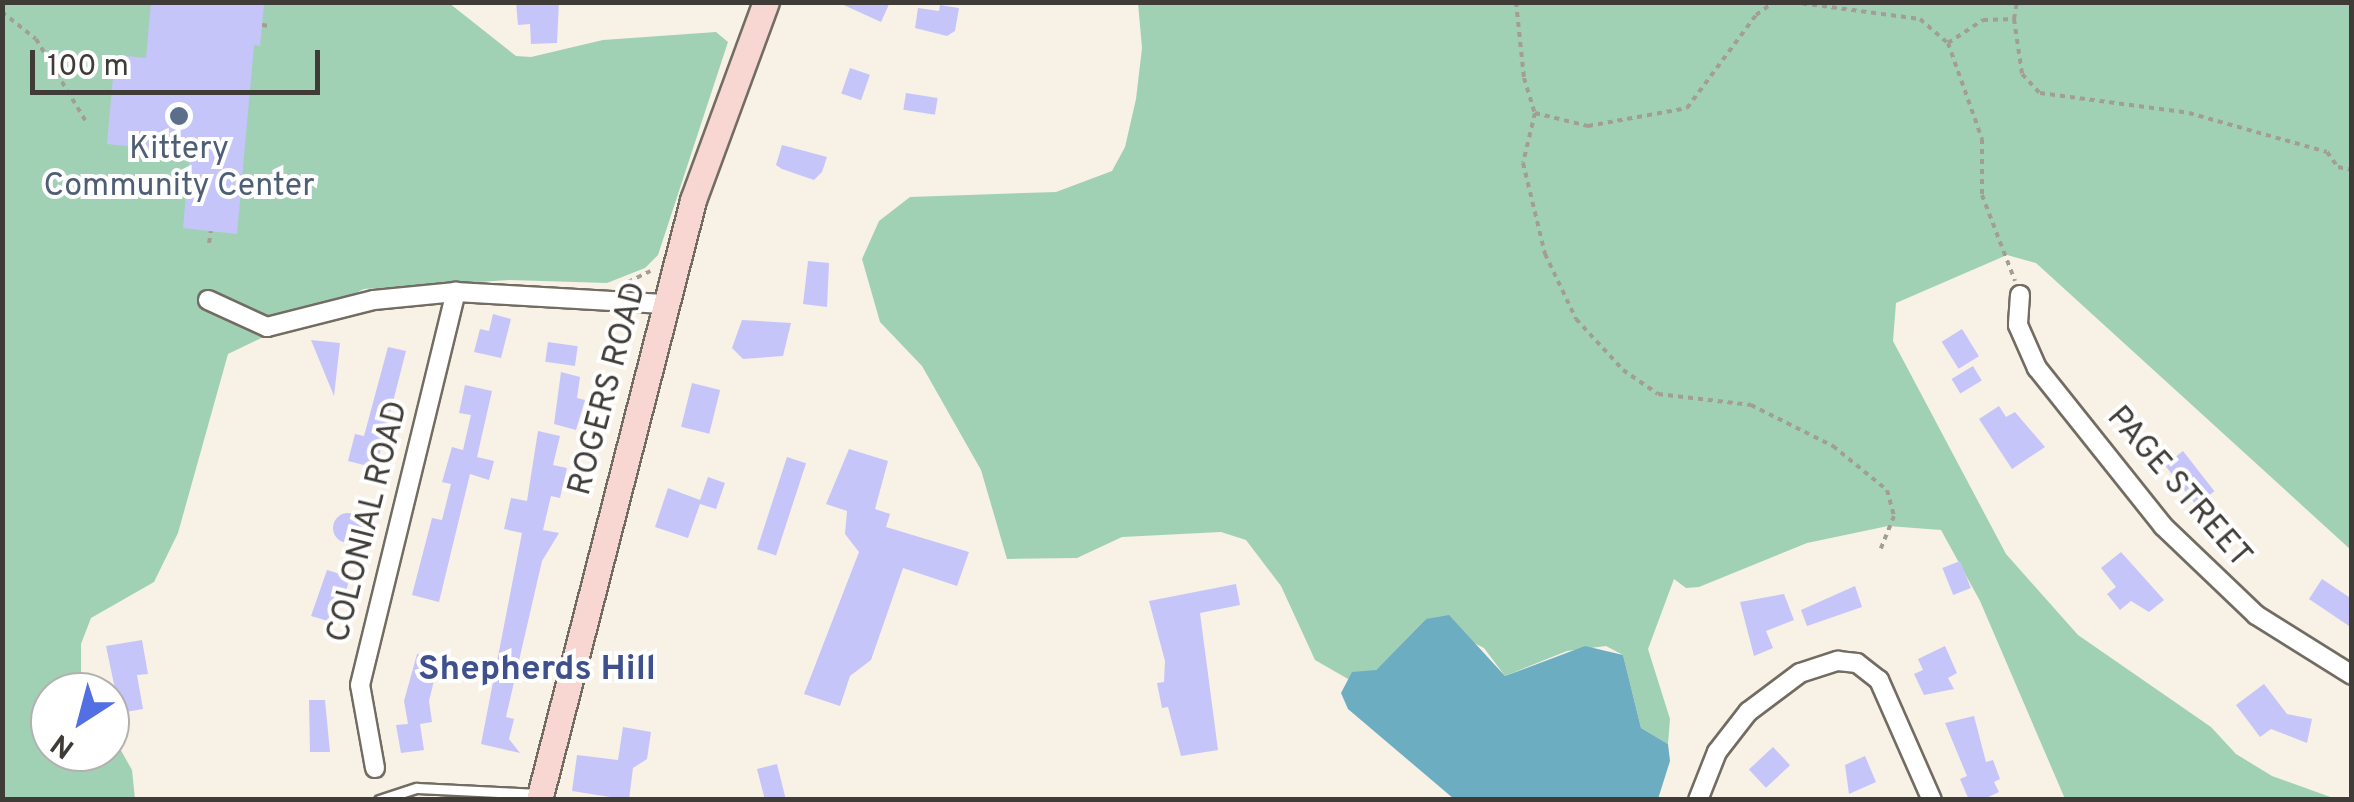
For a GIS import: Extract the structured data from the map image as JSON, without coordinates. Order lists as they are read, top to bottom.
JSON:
{
  "streets": {
    "main road": ["ROGERS ROAD"],
    "street": ["PAGE STREET", "COLONIAL ROAD"]
  },
  "districts": ["Shepherds Hill"],
  "places": ["Kittery Community Center"],
  "scale_bar": "100 m",
  "north": "bottom left"
}
